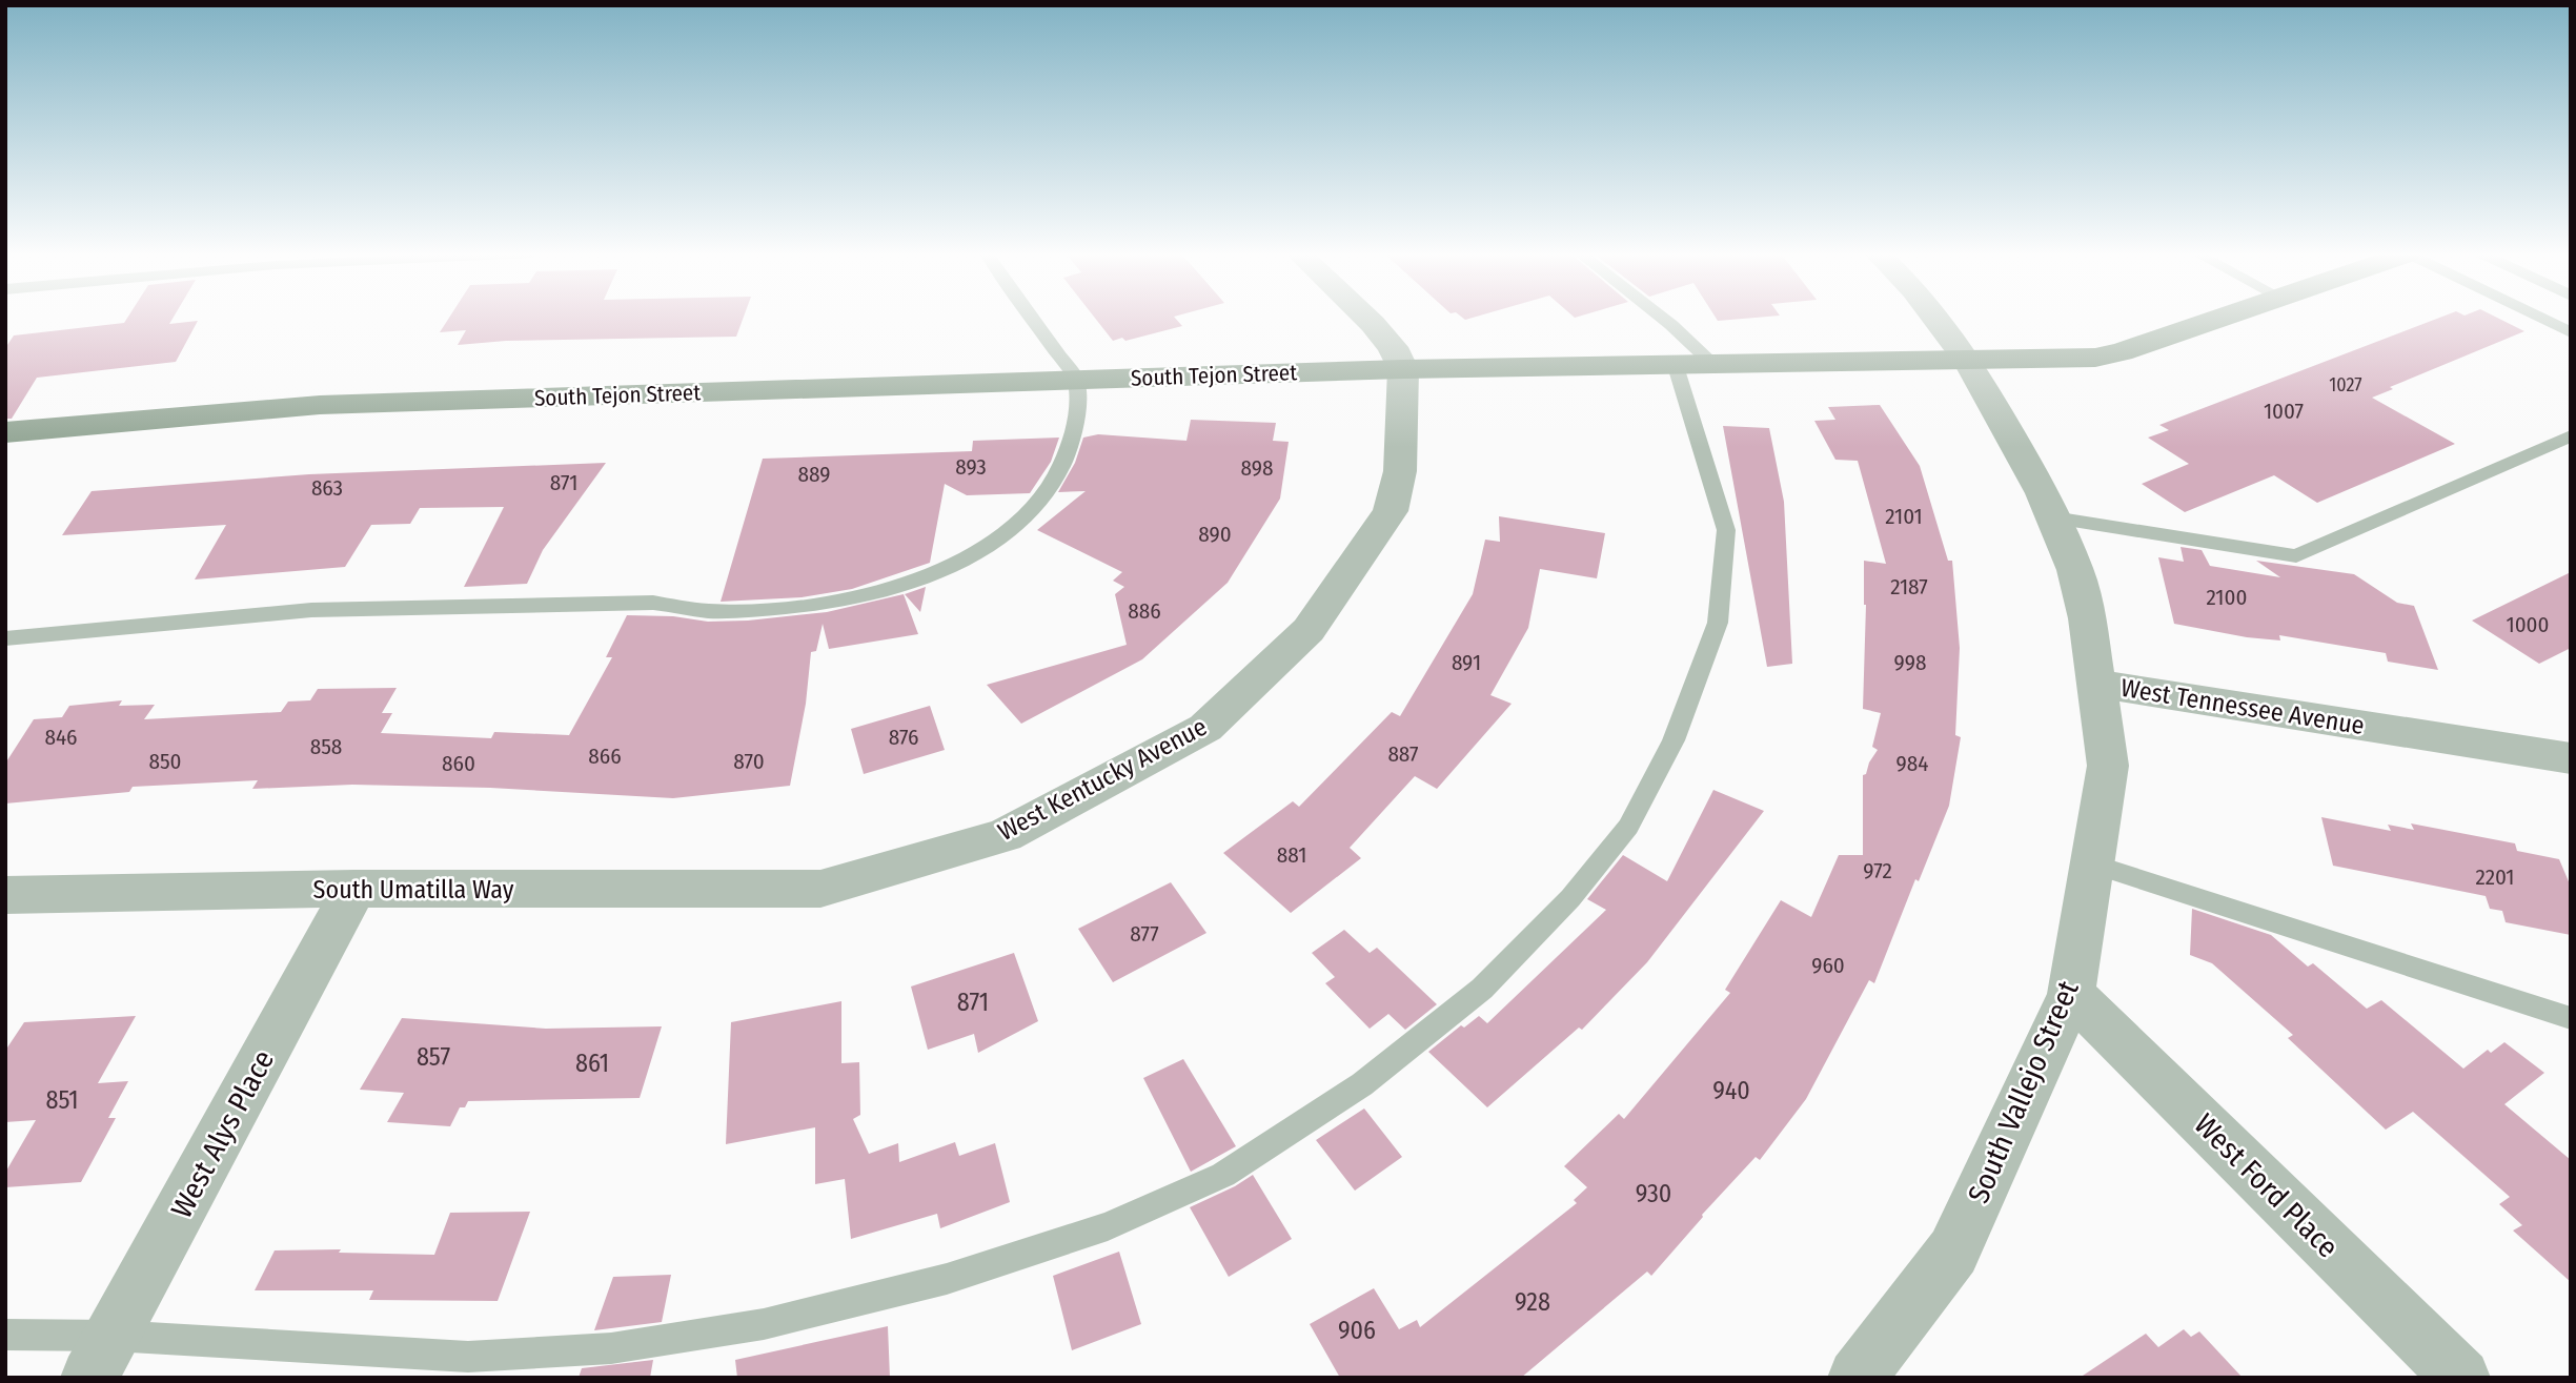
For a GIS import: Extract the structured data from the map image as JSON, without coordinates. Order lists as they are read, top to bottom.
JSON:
{
  "streets": {
    "street": [
      "South Tejon Street",
      "West Tennessee Avenue",
      "West Kentucky Avenue",
      "South Umatilla Way",
      "South Vallejo Street",
      "West Alys Place",
      "West Ford Place"
    ]
  },
  "crossings": [
    ["South Tejon Street", "West Tennessee Avenue"],
    ["South Tejon Street", "West Kentucky Avenue"],
    ["West Tennessee Avenue", "South Vallejo Street"],
    ["West Kentucky Avenue", "South Umatilla Way"],
    ["South Umatilla Way", "West Alys Place"],
    ["South Vallejo Street", "West Ford Place"]
  ],
  "house_numbers": [
    "1027",
    "1007",
    "893",
    "898",
    "889",
    "871",
    "863",
    "2101",
    "890",
    "2187",
    "2100",
    "886",
    "1000",
    "891",
    "998",
    "846",
    "876",
    "858",
    "887",
    "866",
    "850",
    "870",
    "860",
    "984",
    "881",
    "972",
    "2201",
    "877",
    "960",
    "871",
    "857",
    "861",
    "940",
    "851",
    "930",
    "928",
    "906"
  ]
}
